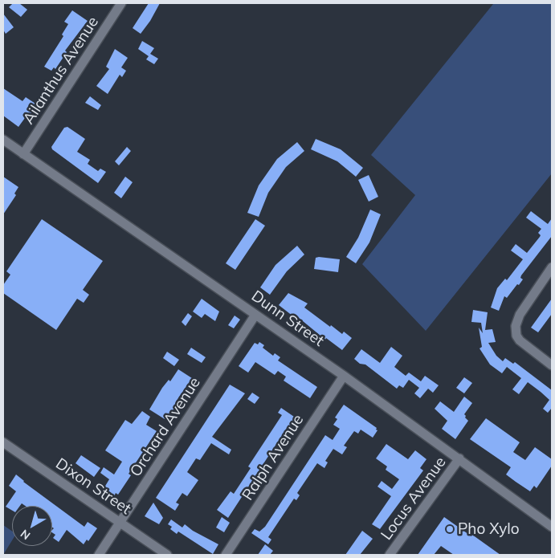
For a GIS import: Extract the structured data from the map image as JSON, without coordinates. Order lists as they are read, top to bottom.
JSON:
{
  "streets": {
    "street": [
      "Ailanthus Avenue",
      "Dunn Street",
      "Orchard Avenue",
      "Ralph Avenue",
      "Dixon Street",
      "Locus Avenue"
    ]
  },
  "crossings": [
    ["Ailanthus Avenue", "Dunn Street"],
    ["Dunn Street", "Orchard Avenue"],
    ["Dunn Street", "Ralph Avenue"],
    ["Dunn Street", "Locus Avenue"],
    ["Orchard Avenue", "Dixon Street"]
  ],
  "places": ["Pho Xylo"],
  "north": "bottom left"
}
